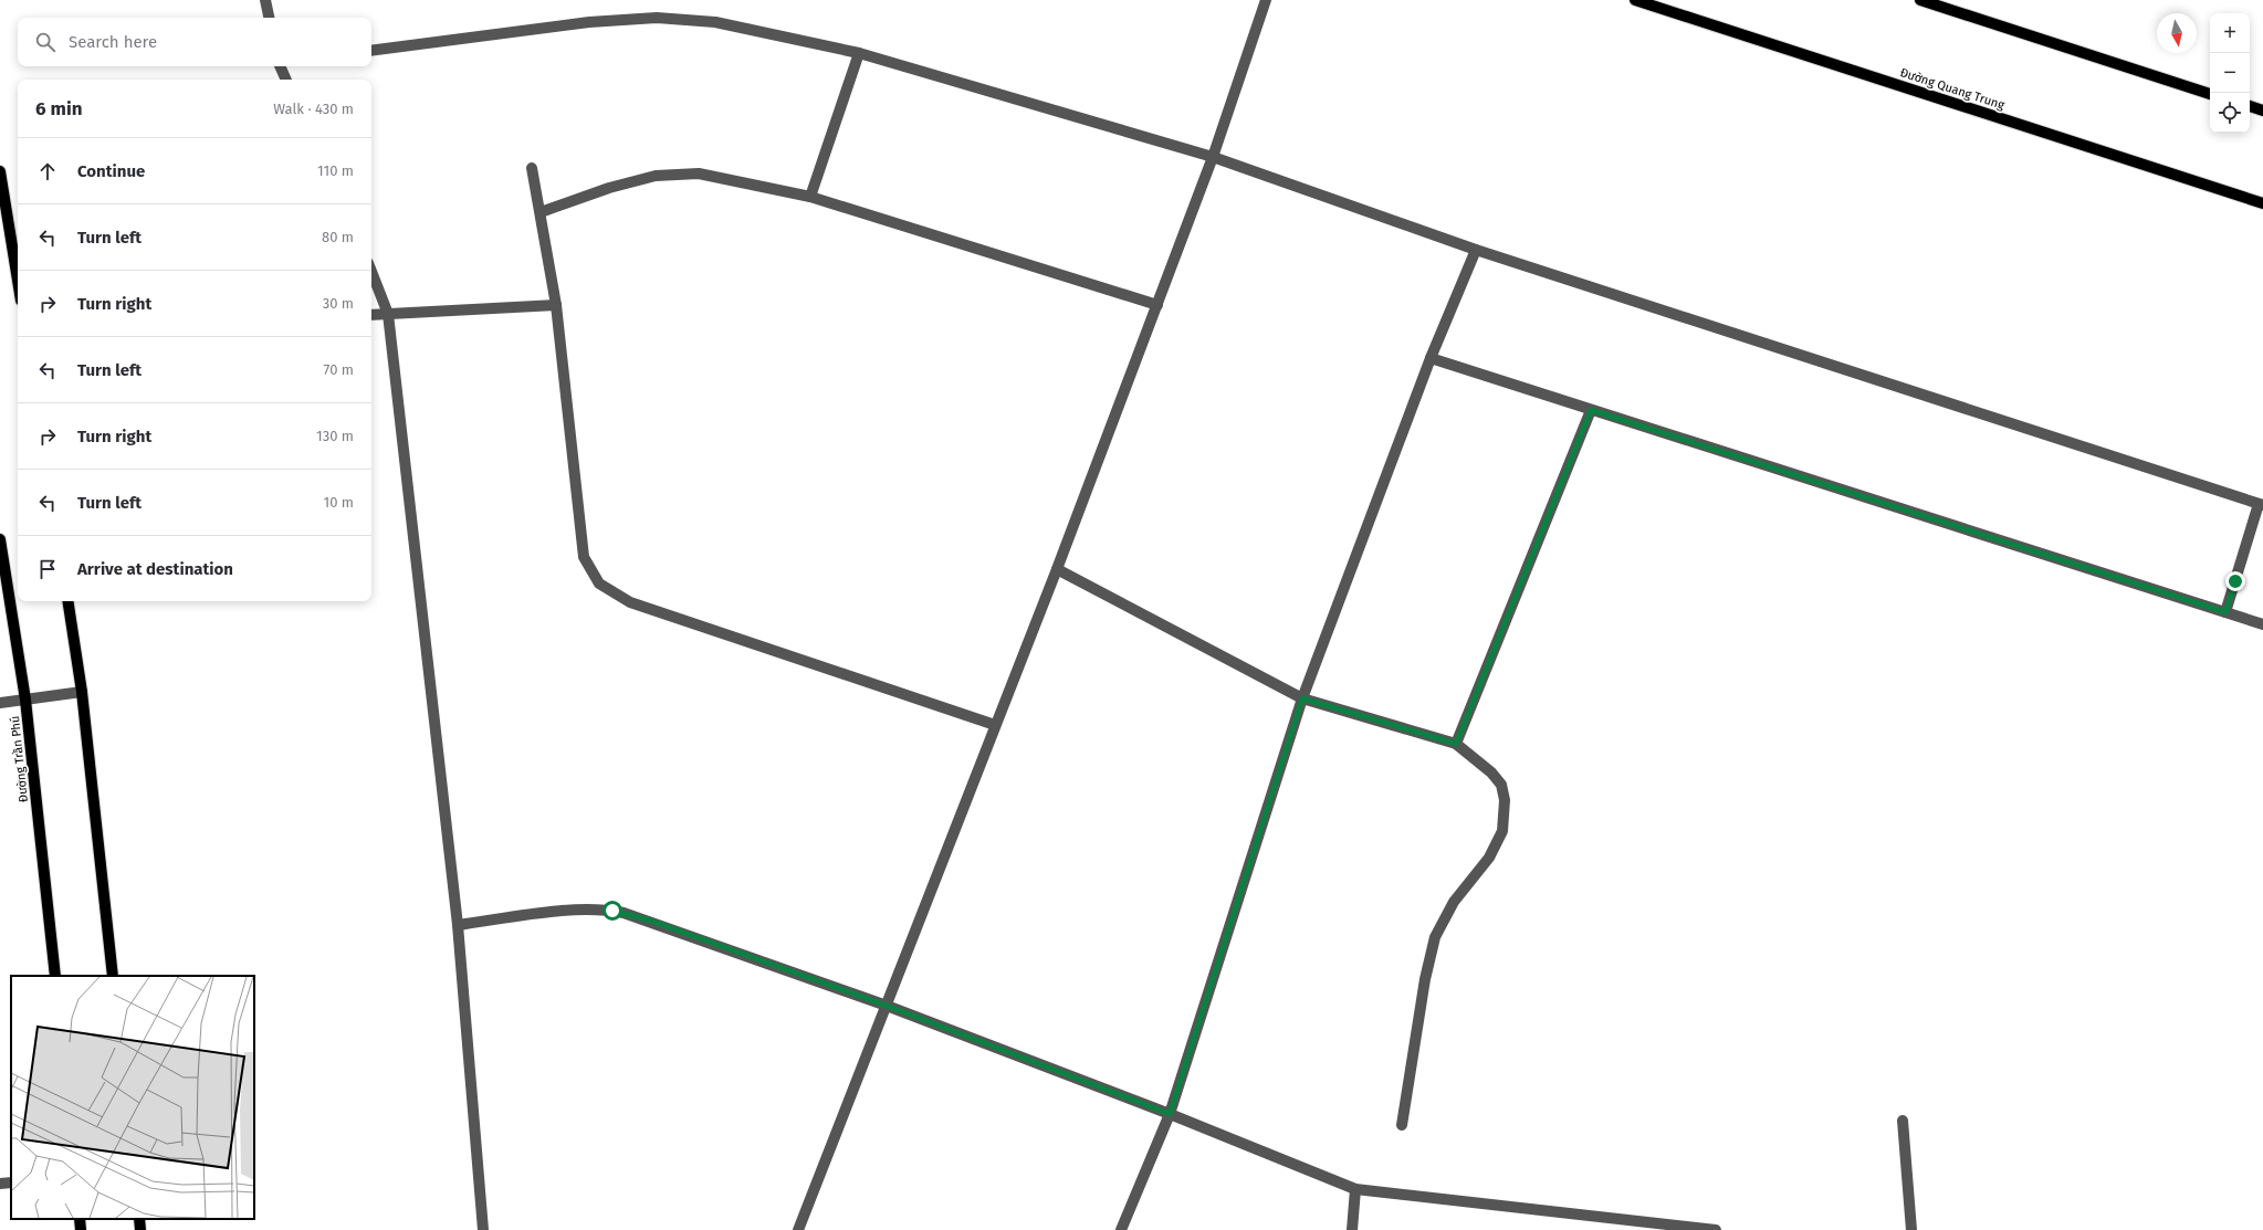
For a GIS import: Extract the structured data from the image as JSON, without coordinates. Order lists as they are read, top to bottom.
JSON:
{
  "streets": {
    "main road": ["Đường Quang Trung", "Đường Trần Phú"]
  },
  "north": "bottom",
  "page": {
    "map_buttons": ["+", "−"],
    "search": "Search here",
    "heading": ["6 min", "Walk · 430 m"],
    "list": [
      ["Continue", "110 m"],
      ["Turn left", "80 m"],
      ["Turn right", "30 m"],
      ["Turn left", "70 m"],
      ["Turn right", "130 m"],
      ["Turn left", "10 m"],
      "Arrive at destination"
    ]
  }
}
